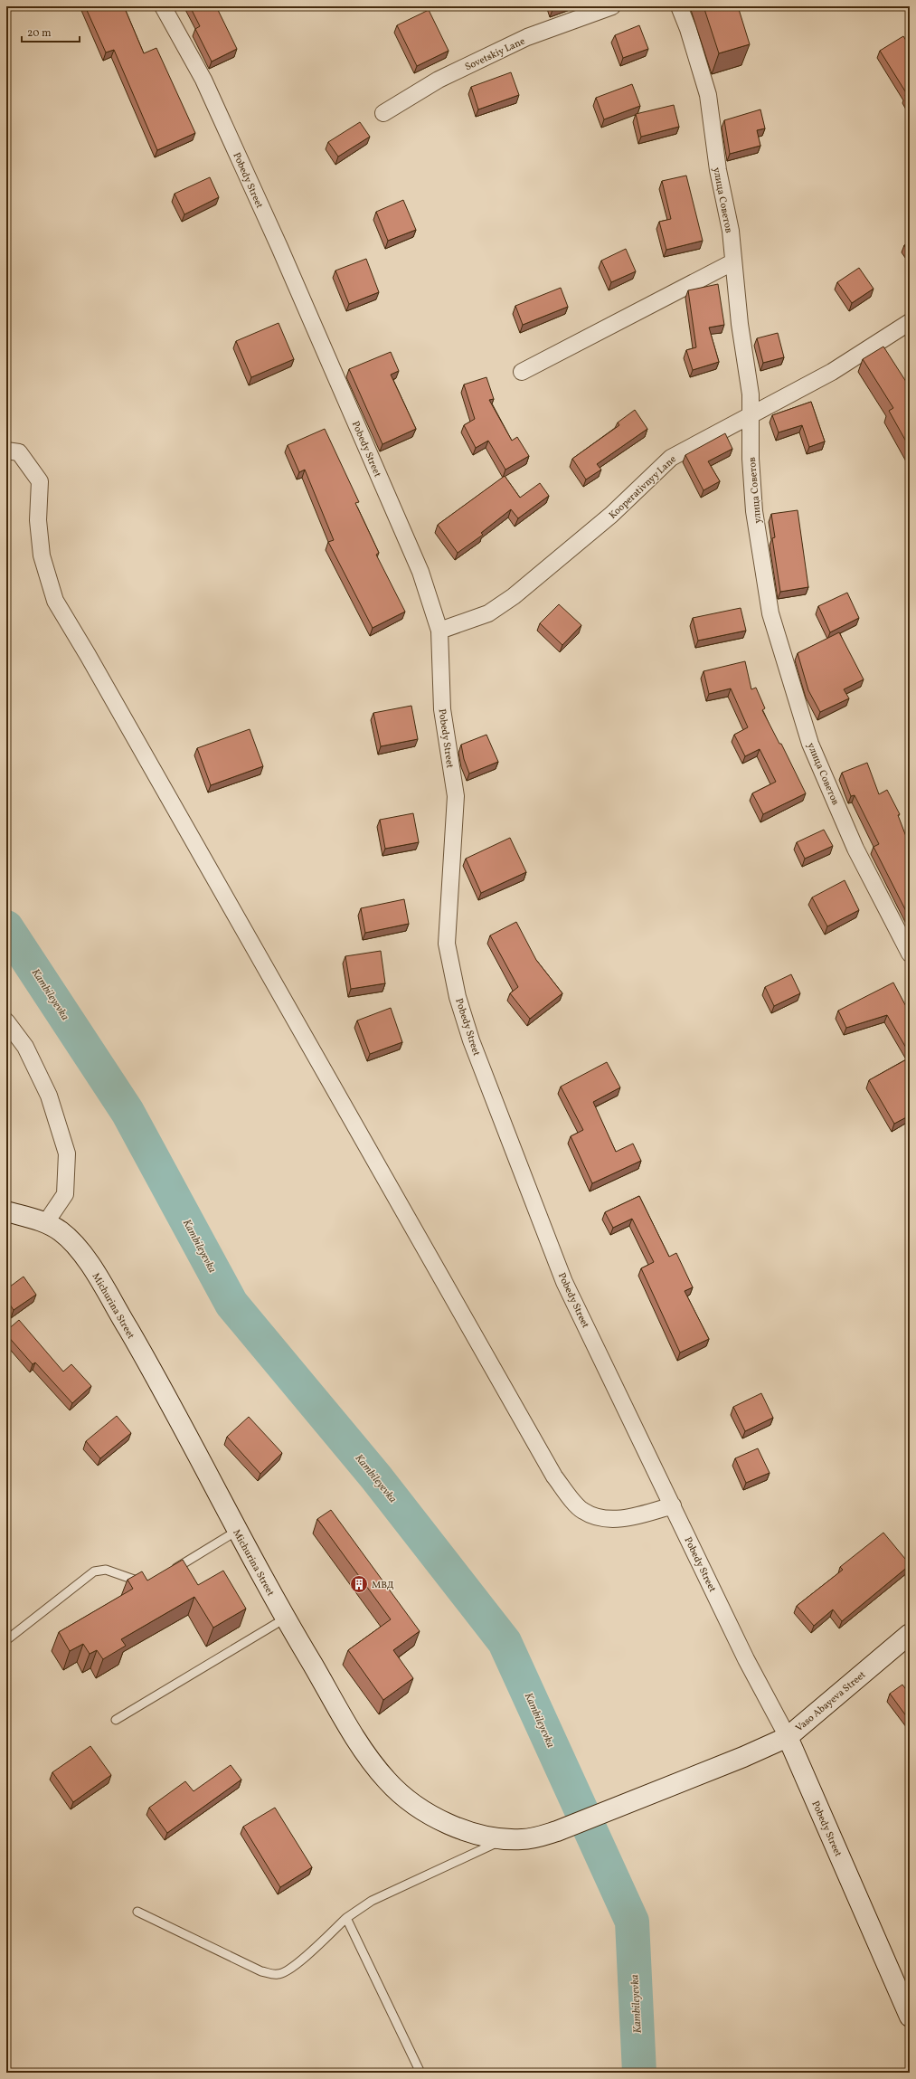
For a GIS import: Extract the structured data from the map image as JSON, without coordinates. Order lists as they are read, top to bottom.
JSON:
{
  "streets": {
    "street": [
      "Sovetskiy Lane",
      "Pobedy Street",
      "улица Советов",
      "Kooperativnyy Lane",
      "Michurina Street",
      "Vaso Abayeva Street"
    ]
  },
  "crossings": [
    ["Pobedy Street", "Kooperativnyy Lane"],
    ["Pobedy Street", "Vaso Abayeva Street"],
    ["улица Советов", "Kooperativnyy Lane"],
    ["Michurina Street", "Vaso Abayeva Street"]
  ],
  "water": ["Kambileyevka"],
  "places": {
    "building": ["МВД"]
  },
  "scale_bar": "20 m"
}
